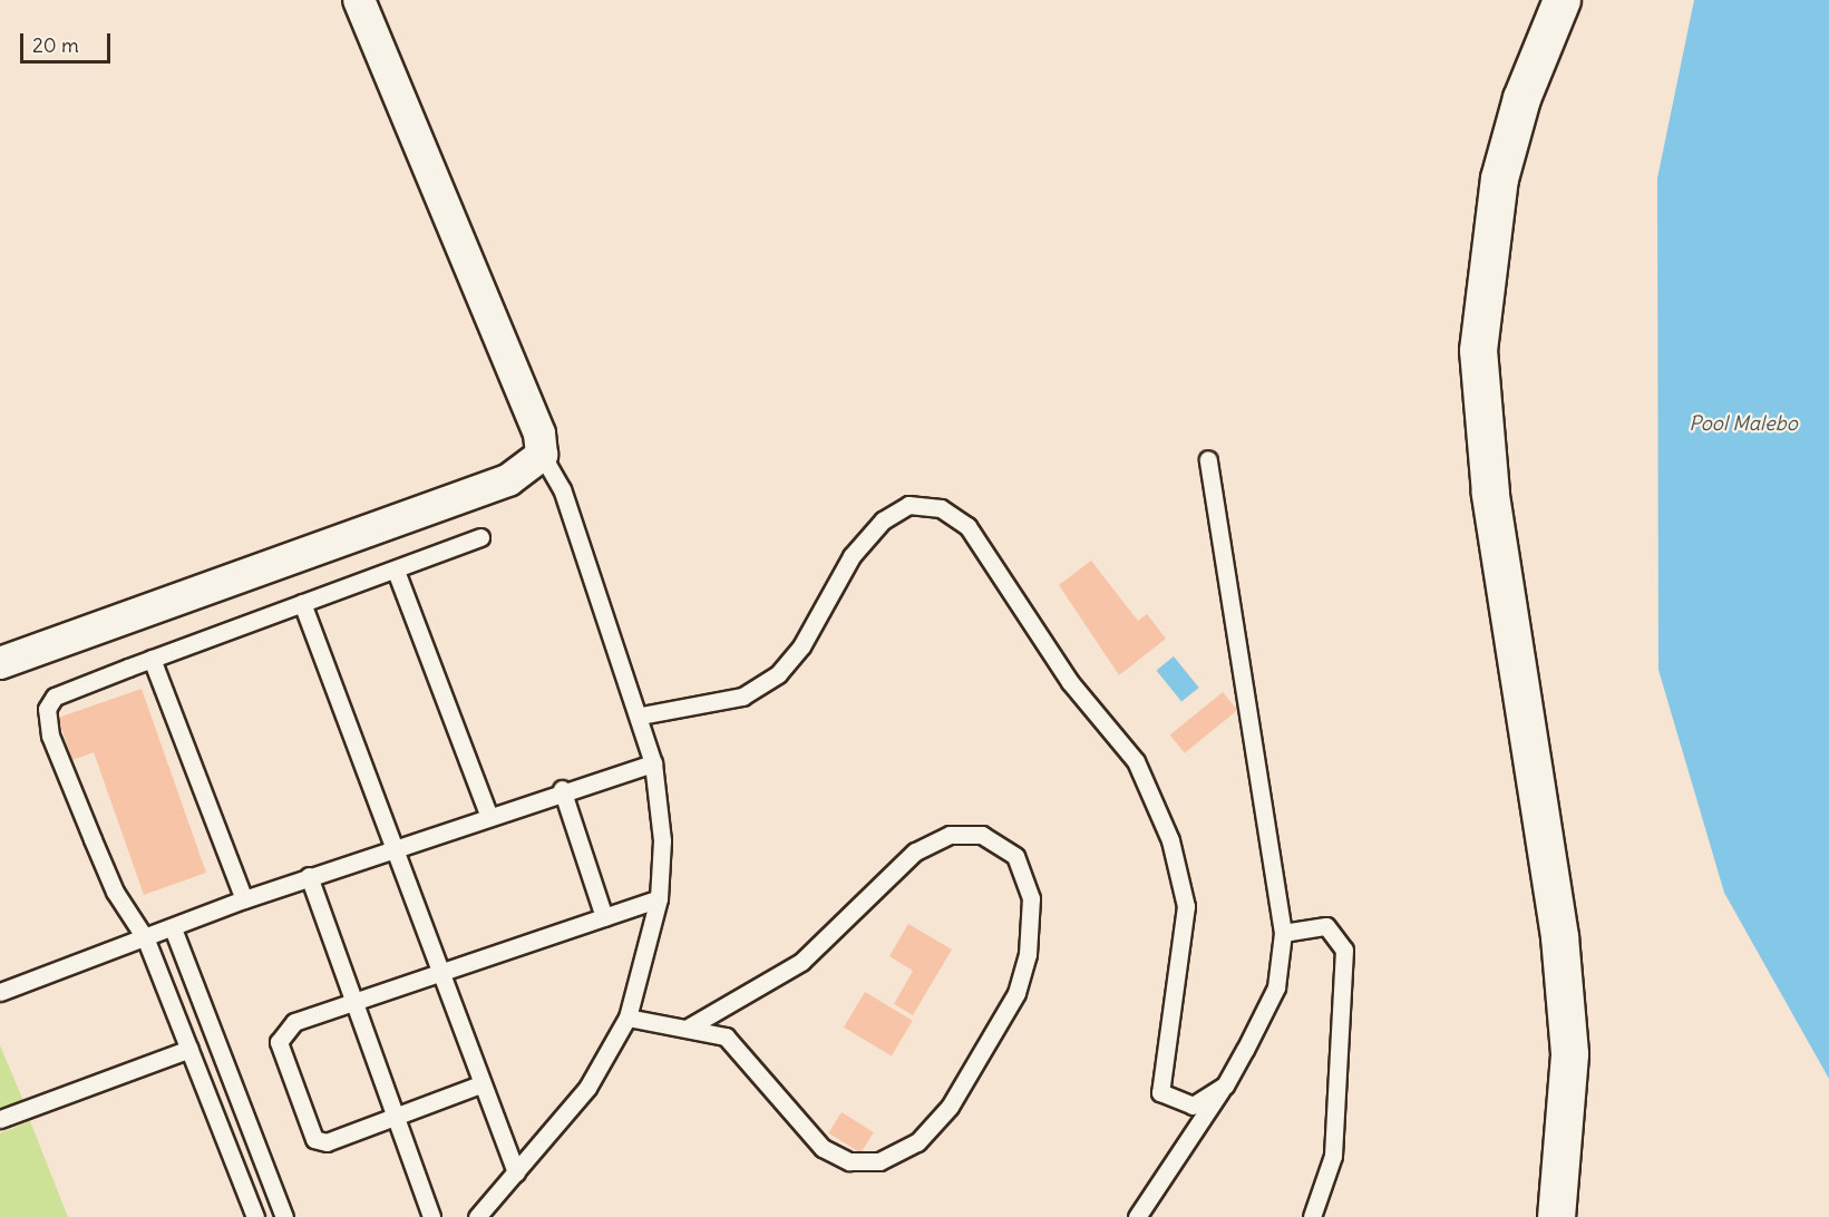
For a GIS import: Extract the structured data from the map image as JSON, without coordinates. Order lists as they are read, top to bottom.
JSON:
{
  "water": ["Pool Malebo"],
  "scale_bar": "20 m"
}
